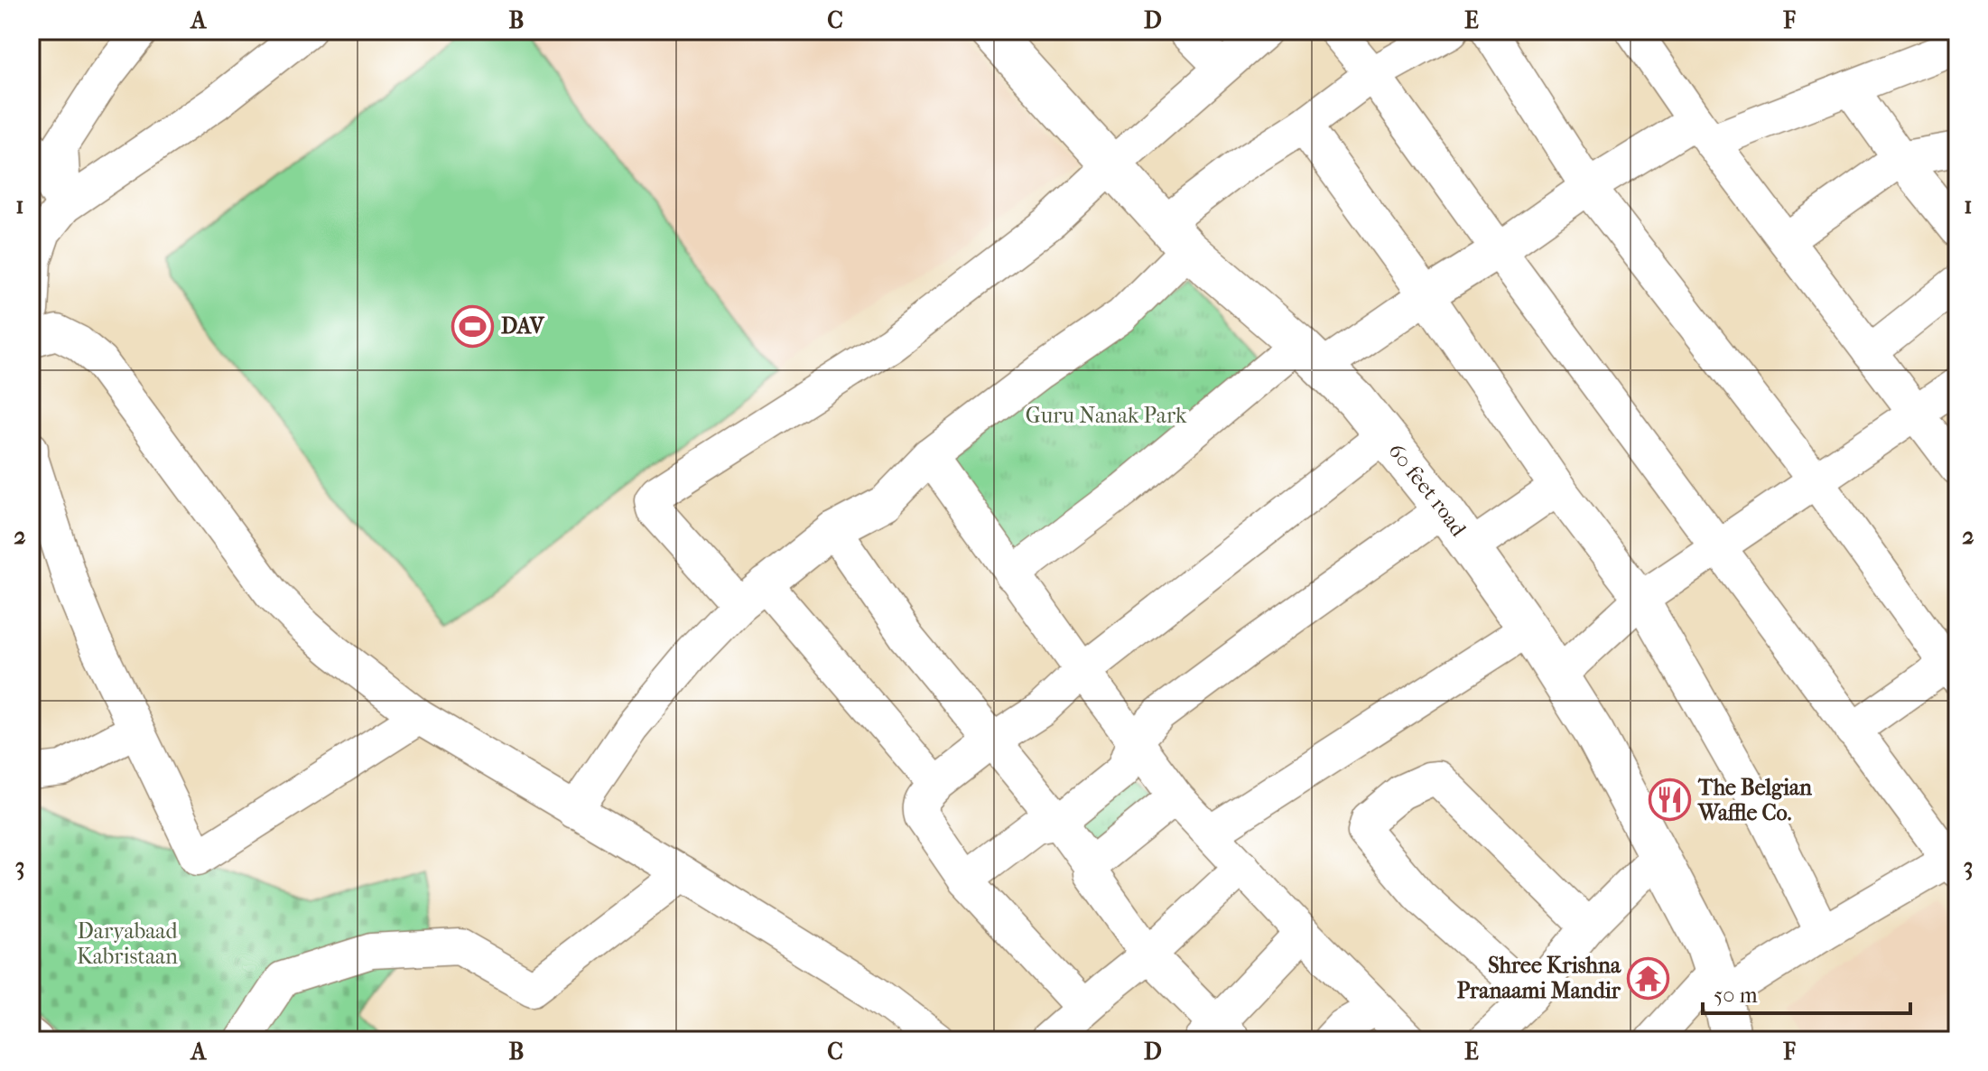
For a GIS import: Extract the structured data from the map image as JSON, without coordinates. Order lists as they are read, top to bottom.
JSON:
{
  "streets": {
    "street": ["60 feet road"]
  },
  "parks": ["Guru Nanak Park", "Daryabaad Kabristaan"],
  "places": {
    "sports": ["DAV"],
    "restaurant": ["The Belgian Waffle Co."],
    "temple": ["Shree Krishna Pranaami Mandir"]
  },
  "scale_bar": "50 m",
  "grid": {
    "columns": [
      "A",
      "B",
      "C",
      "D",
      "E",
      "F"
    ],
    "rows": ["1", "2", "3"]
  }
}
